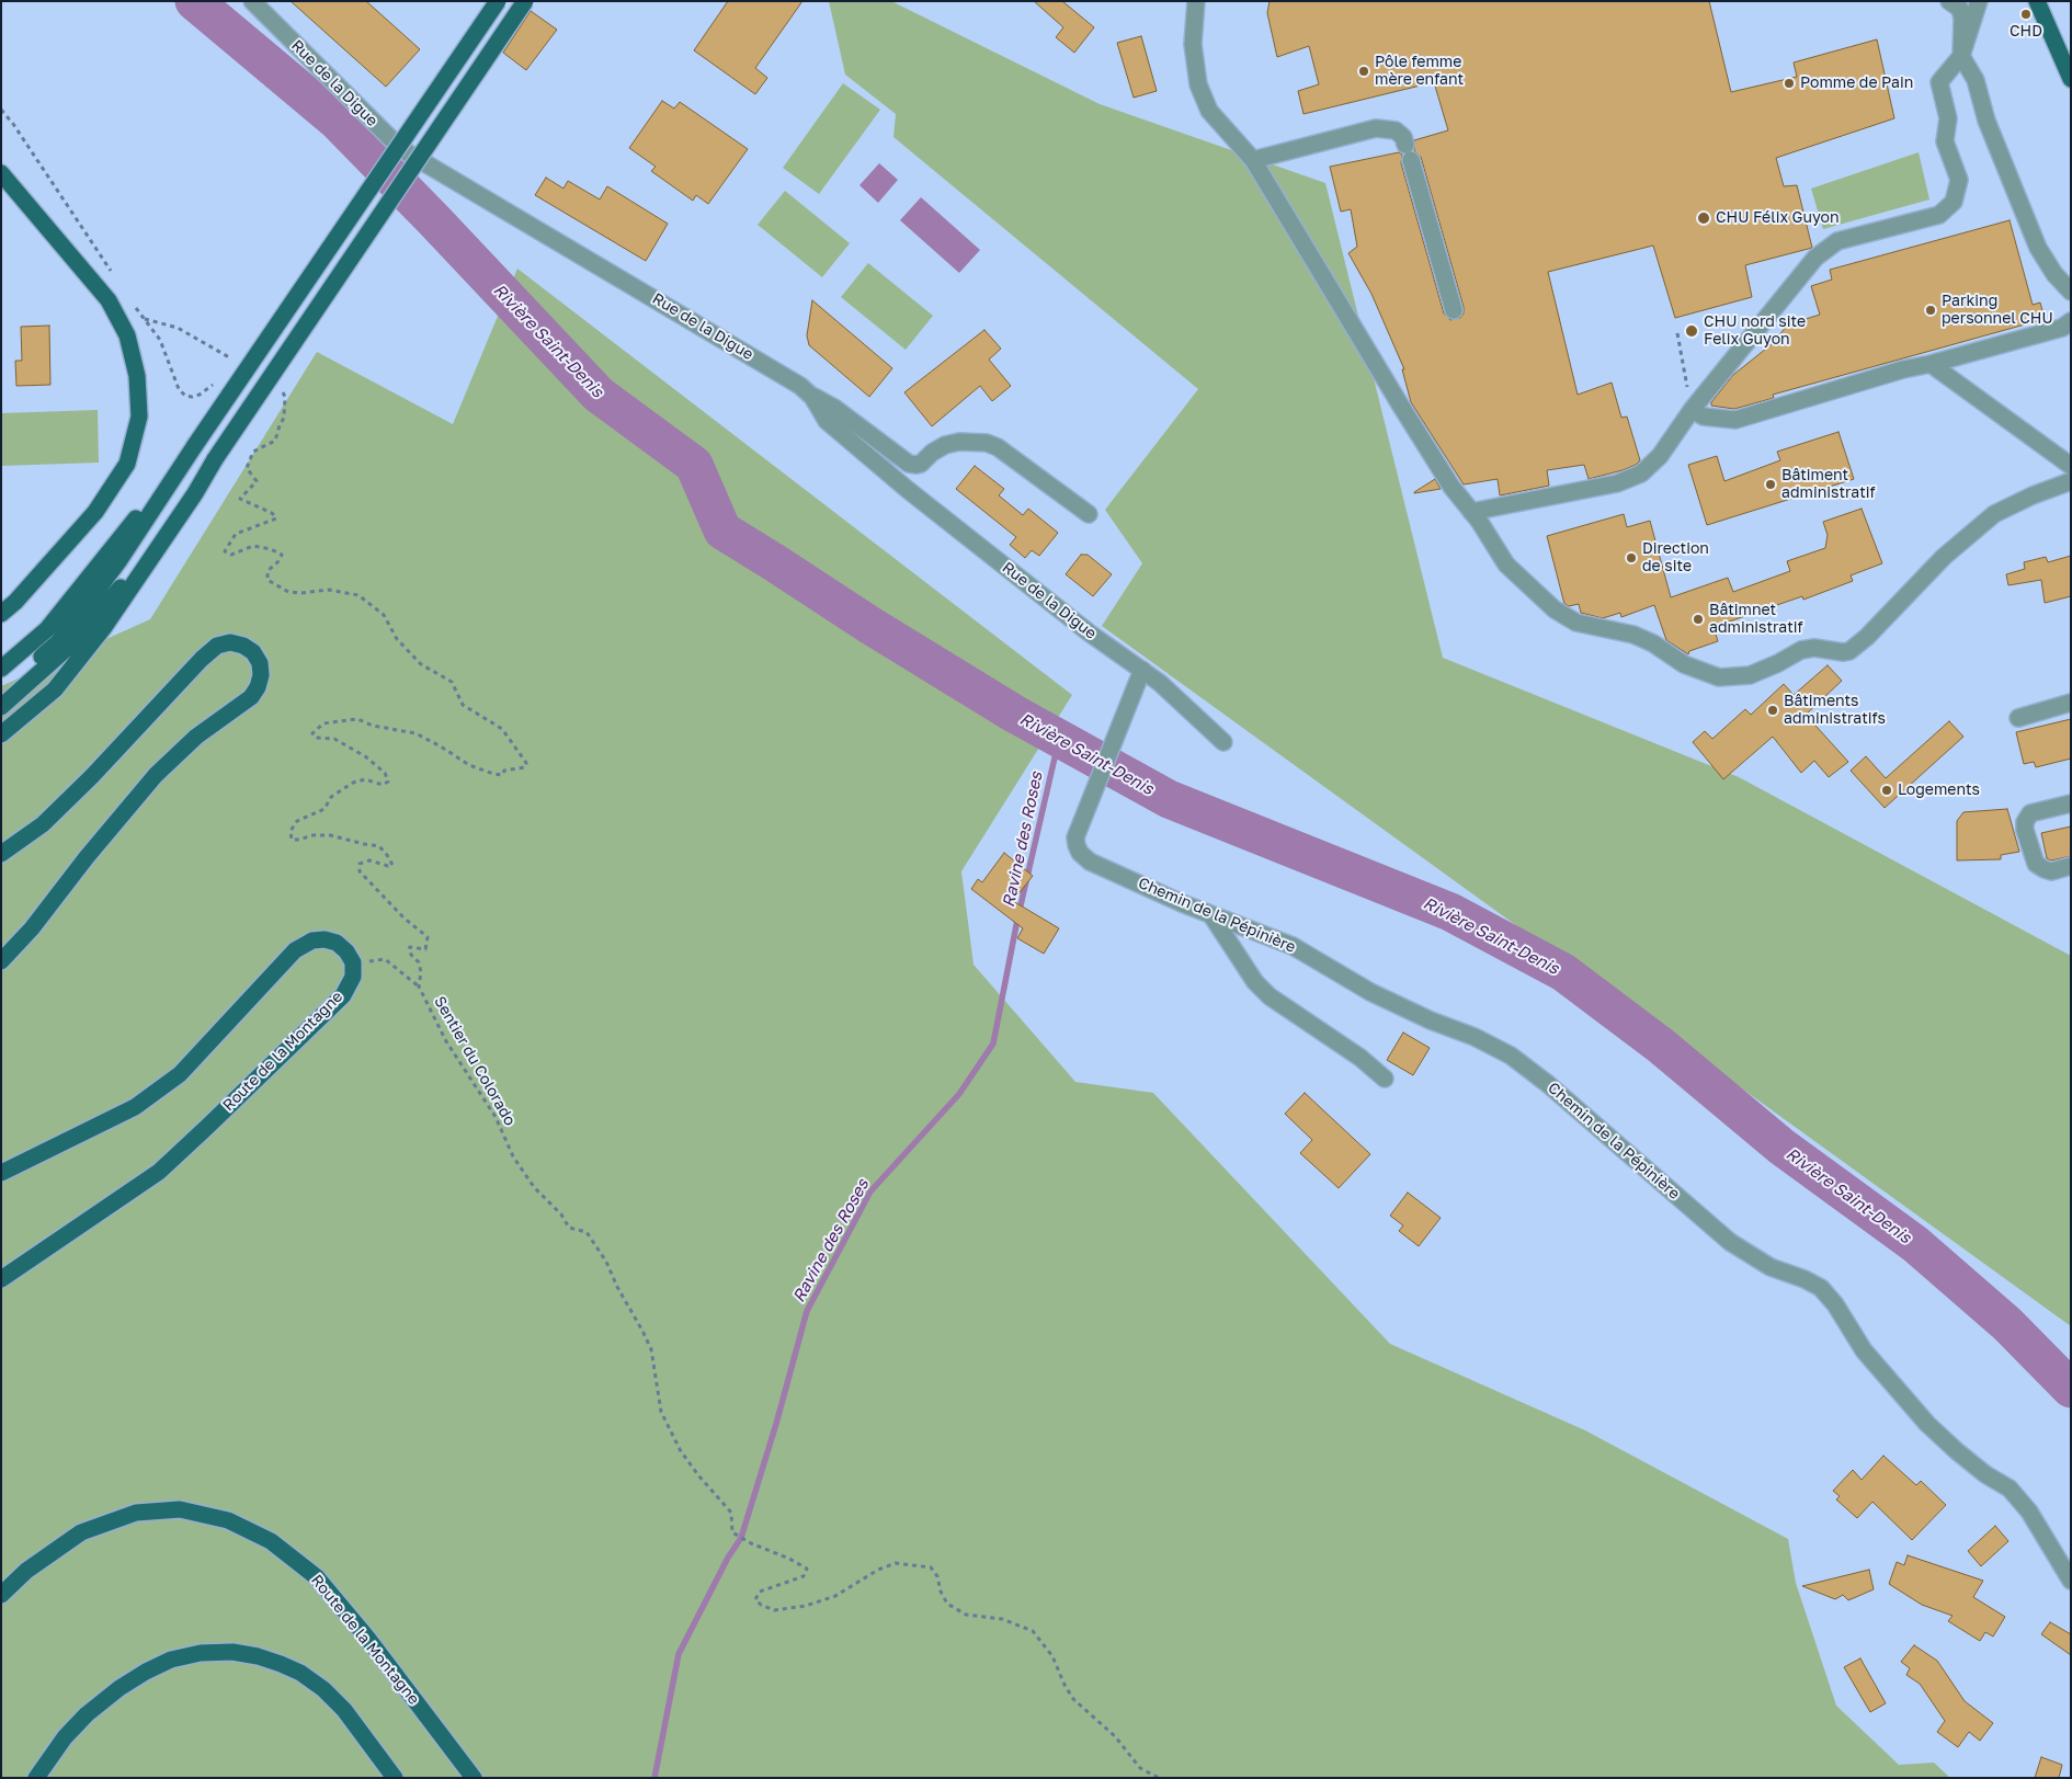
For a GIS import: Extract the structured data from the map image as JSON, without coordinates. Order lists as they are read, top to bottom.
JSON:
{
  "streets": {
    "main road": ["Route de la Montagne"],
    "street": ["Rue de la Digue", "Chemin de la Pépinière"],
    "path": ["Sentier du Colorado"]
  },
  "crossings": [
    ["Rue de la Digue", "Chemin de la Pépinière"]
  ],
  "water": ["Rivière Saint-Denis", "Ravine des Roses"],
  "places": [
    "CHD",
    "Pôle femme mère enfant",
    "Pomme de Pain",
    "CHU Félix Guyon",
    "Parking personnel CHU",
    "CHU nord site Felix Guyon",
    "Bâtiment administratif",
    "Direction de site",
    "Bâtimnet administratif",
    "Bâtiments administratifs",
    "Logements"
  ]
}
